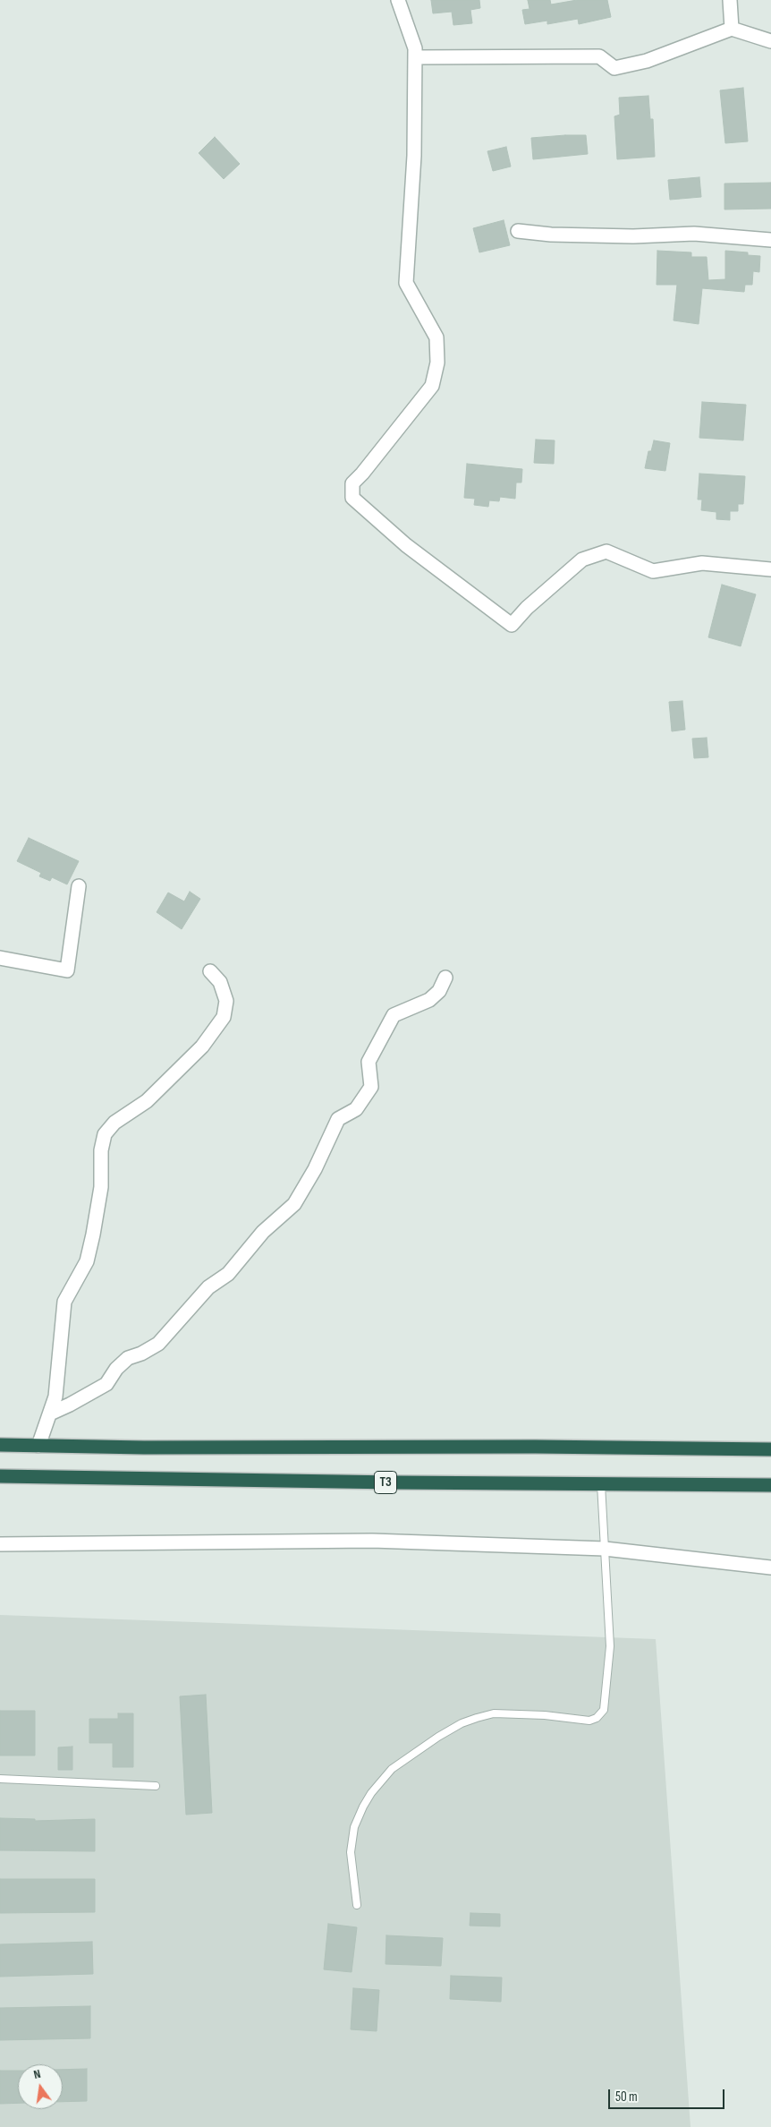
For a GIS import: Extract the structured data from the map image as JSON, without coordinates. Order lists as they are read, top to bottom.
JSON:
{
  "streets": {
    "highway": ["T3"]
  },
  "scale_bar": "50 m",
  "north": "top"
}
